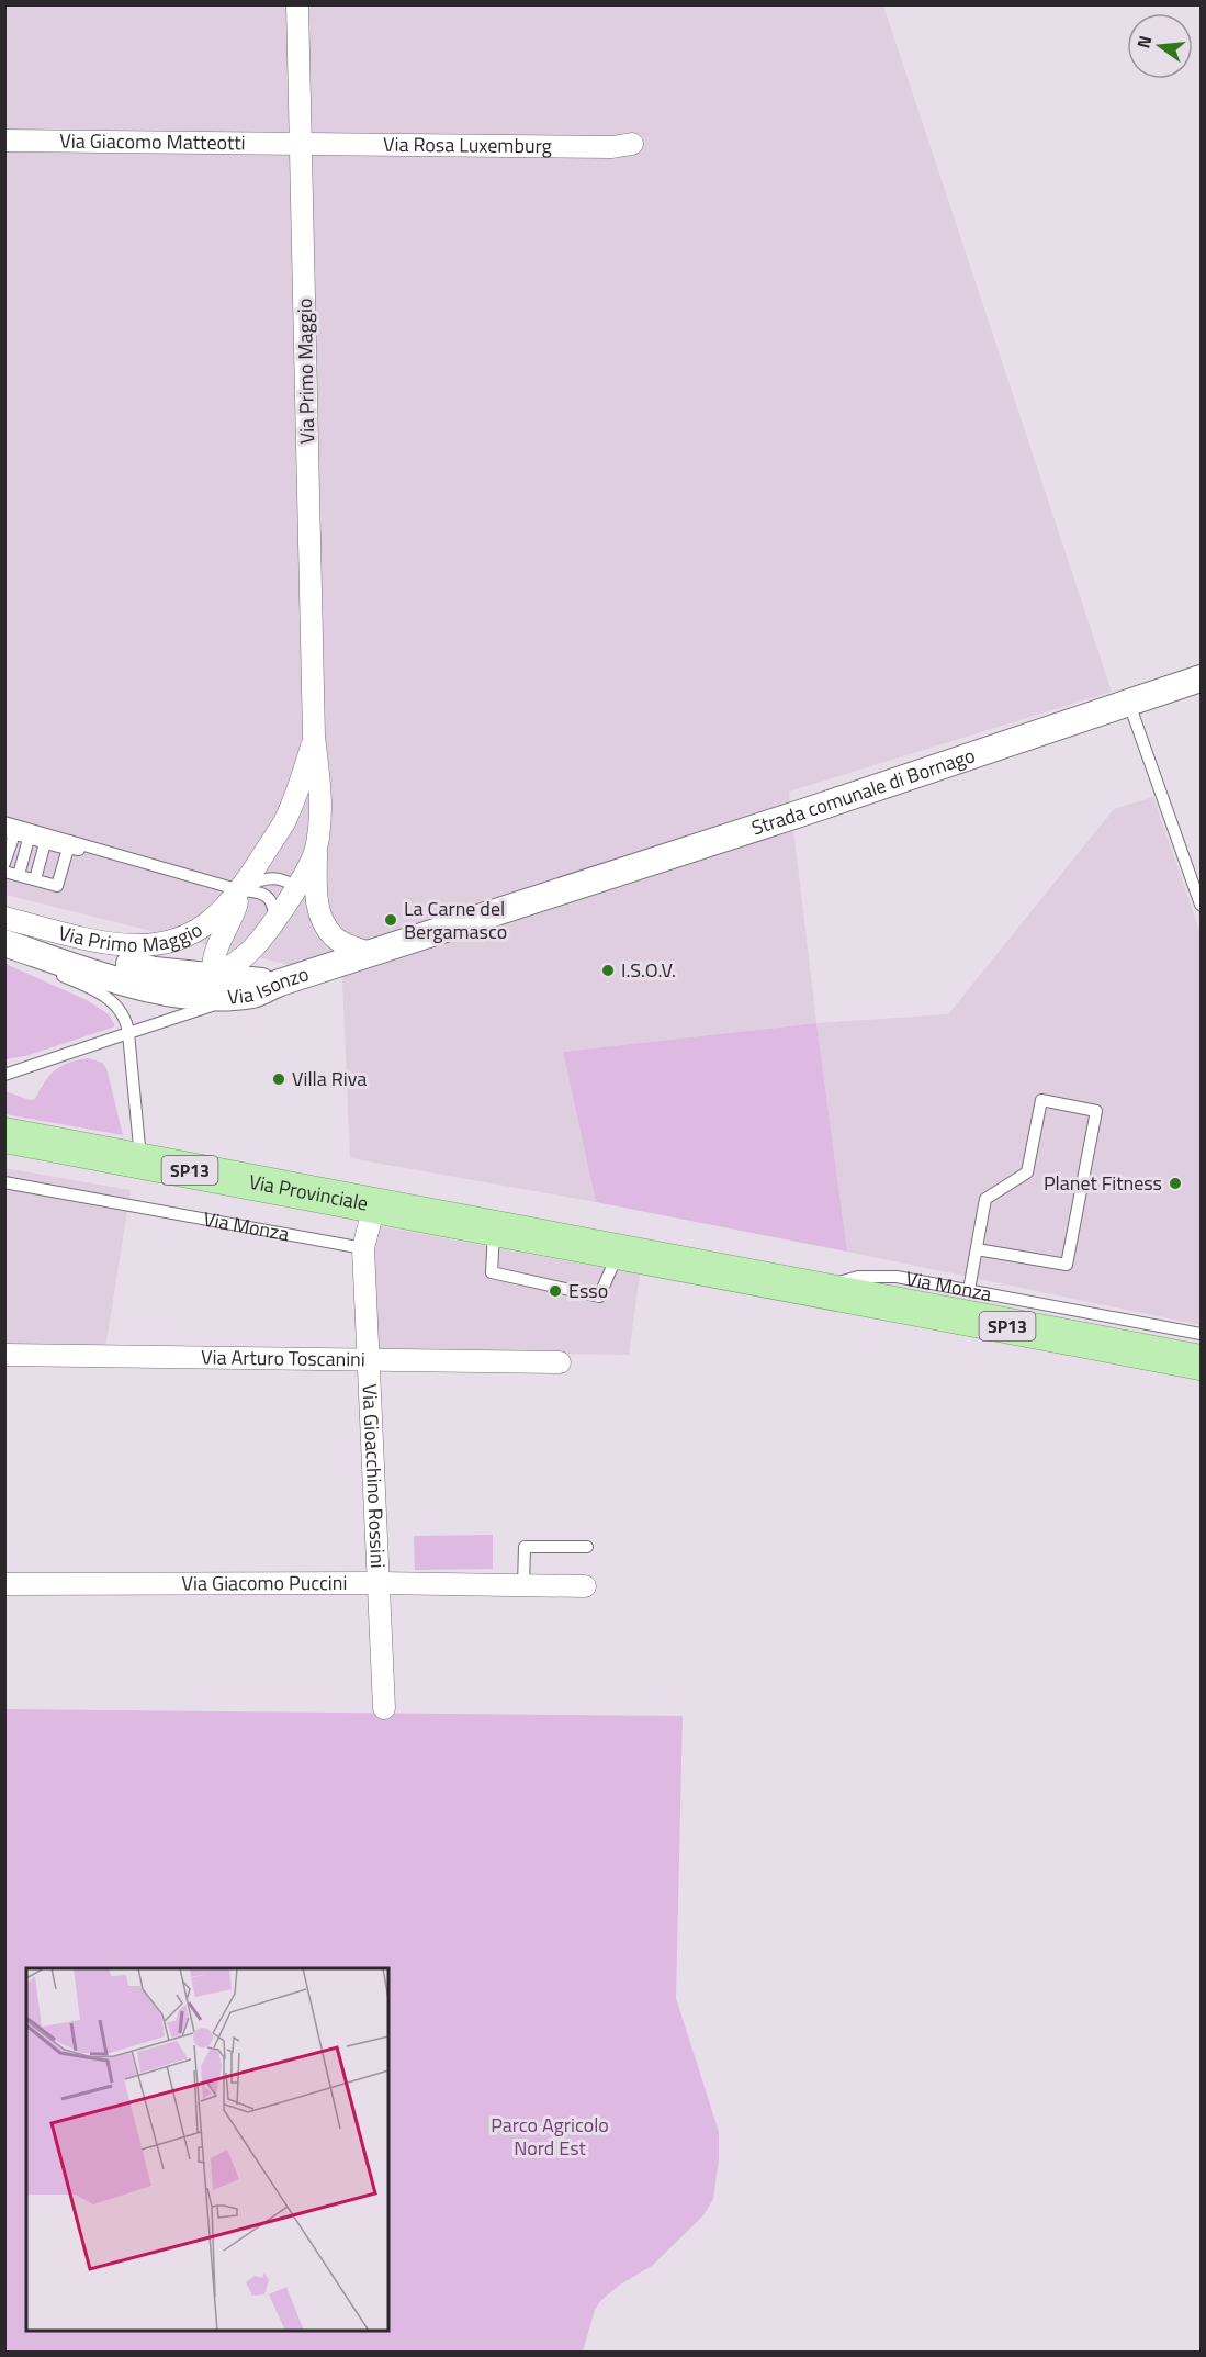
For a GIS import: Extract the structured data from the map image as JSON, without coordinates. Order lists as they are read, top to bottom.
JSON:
{
  "streets": {
    "main road": ["SP13", "Via Provinciale", "Via Monza"],
    "street": [
      "Via Giacomo Matteotti",
      "Via Rosa Luxemburg",
      "Via Primo Maggio",
      "Strada comunale di Bornago",
      "Via Isonzo",
      "Via Arturo Toscanini",
      "Via Gioacchino Rossini",
      "Via Giacomo Puccini"
    ]
  },
  "crossings": [
    ["Via Giacomo Matteotti", "Via Rosa Luxemburg"],
    ["Via Giacomo Matteotti", "Via Primo Maggio"],
    ["Via Rosa Luxemburg", "Via Primo Maggio"],
    ["Via Primo Maggio", "Via Isonzo"],
    ["Strada comunale di Bornago", "Via Isonzo"],
    ["Via Provinciale", "Via Monza"],
    ["Via Provinciale", "Via Gioacchino Rossini"],
    ["Via Monza", "Via Gioacchino Rossini"],
    ["Via Arturo Toscanini", "Via Gioacchino Rossini"],
    ["Via Gioacchino Rossini", "Via Giacomo Puccini"]
  ],
  "parks": ["Parco Agricolo Nord Est"],
  "places": [
    "La Carne del Bergamasco",
    "I.S.O.V.",
    "Villa Riva",
    "Planet Fitness",
    "Esso"
  ],
  "north": "left"
}
